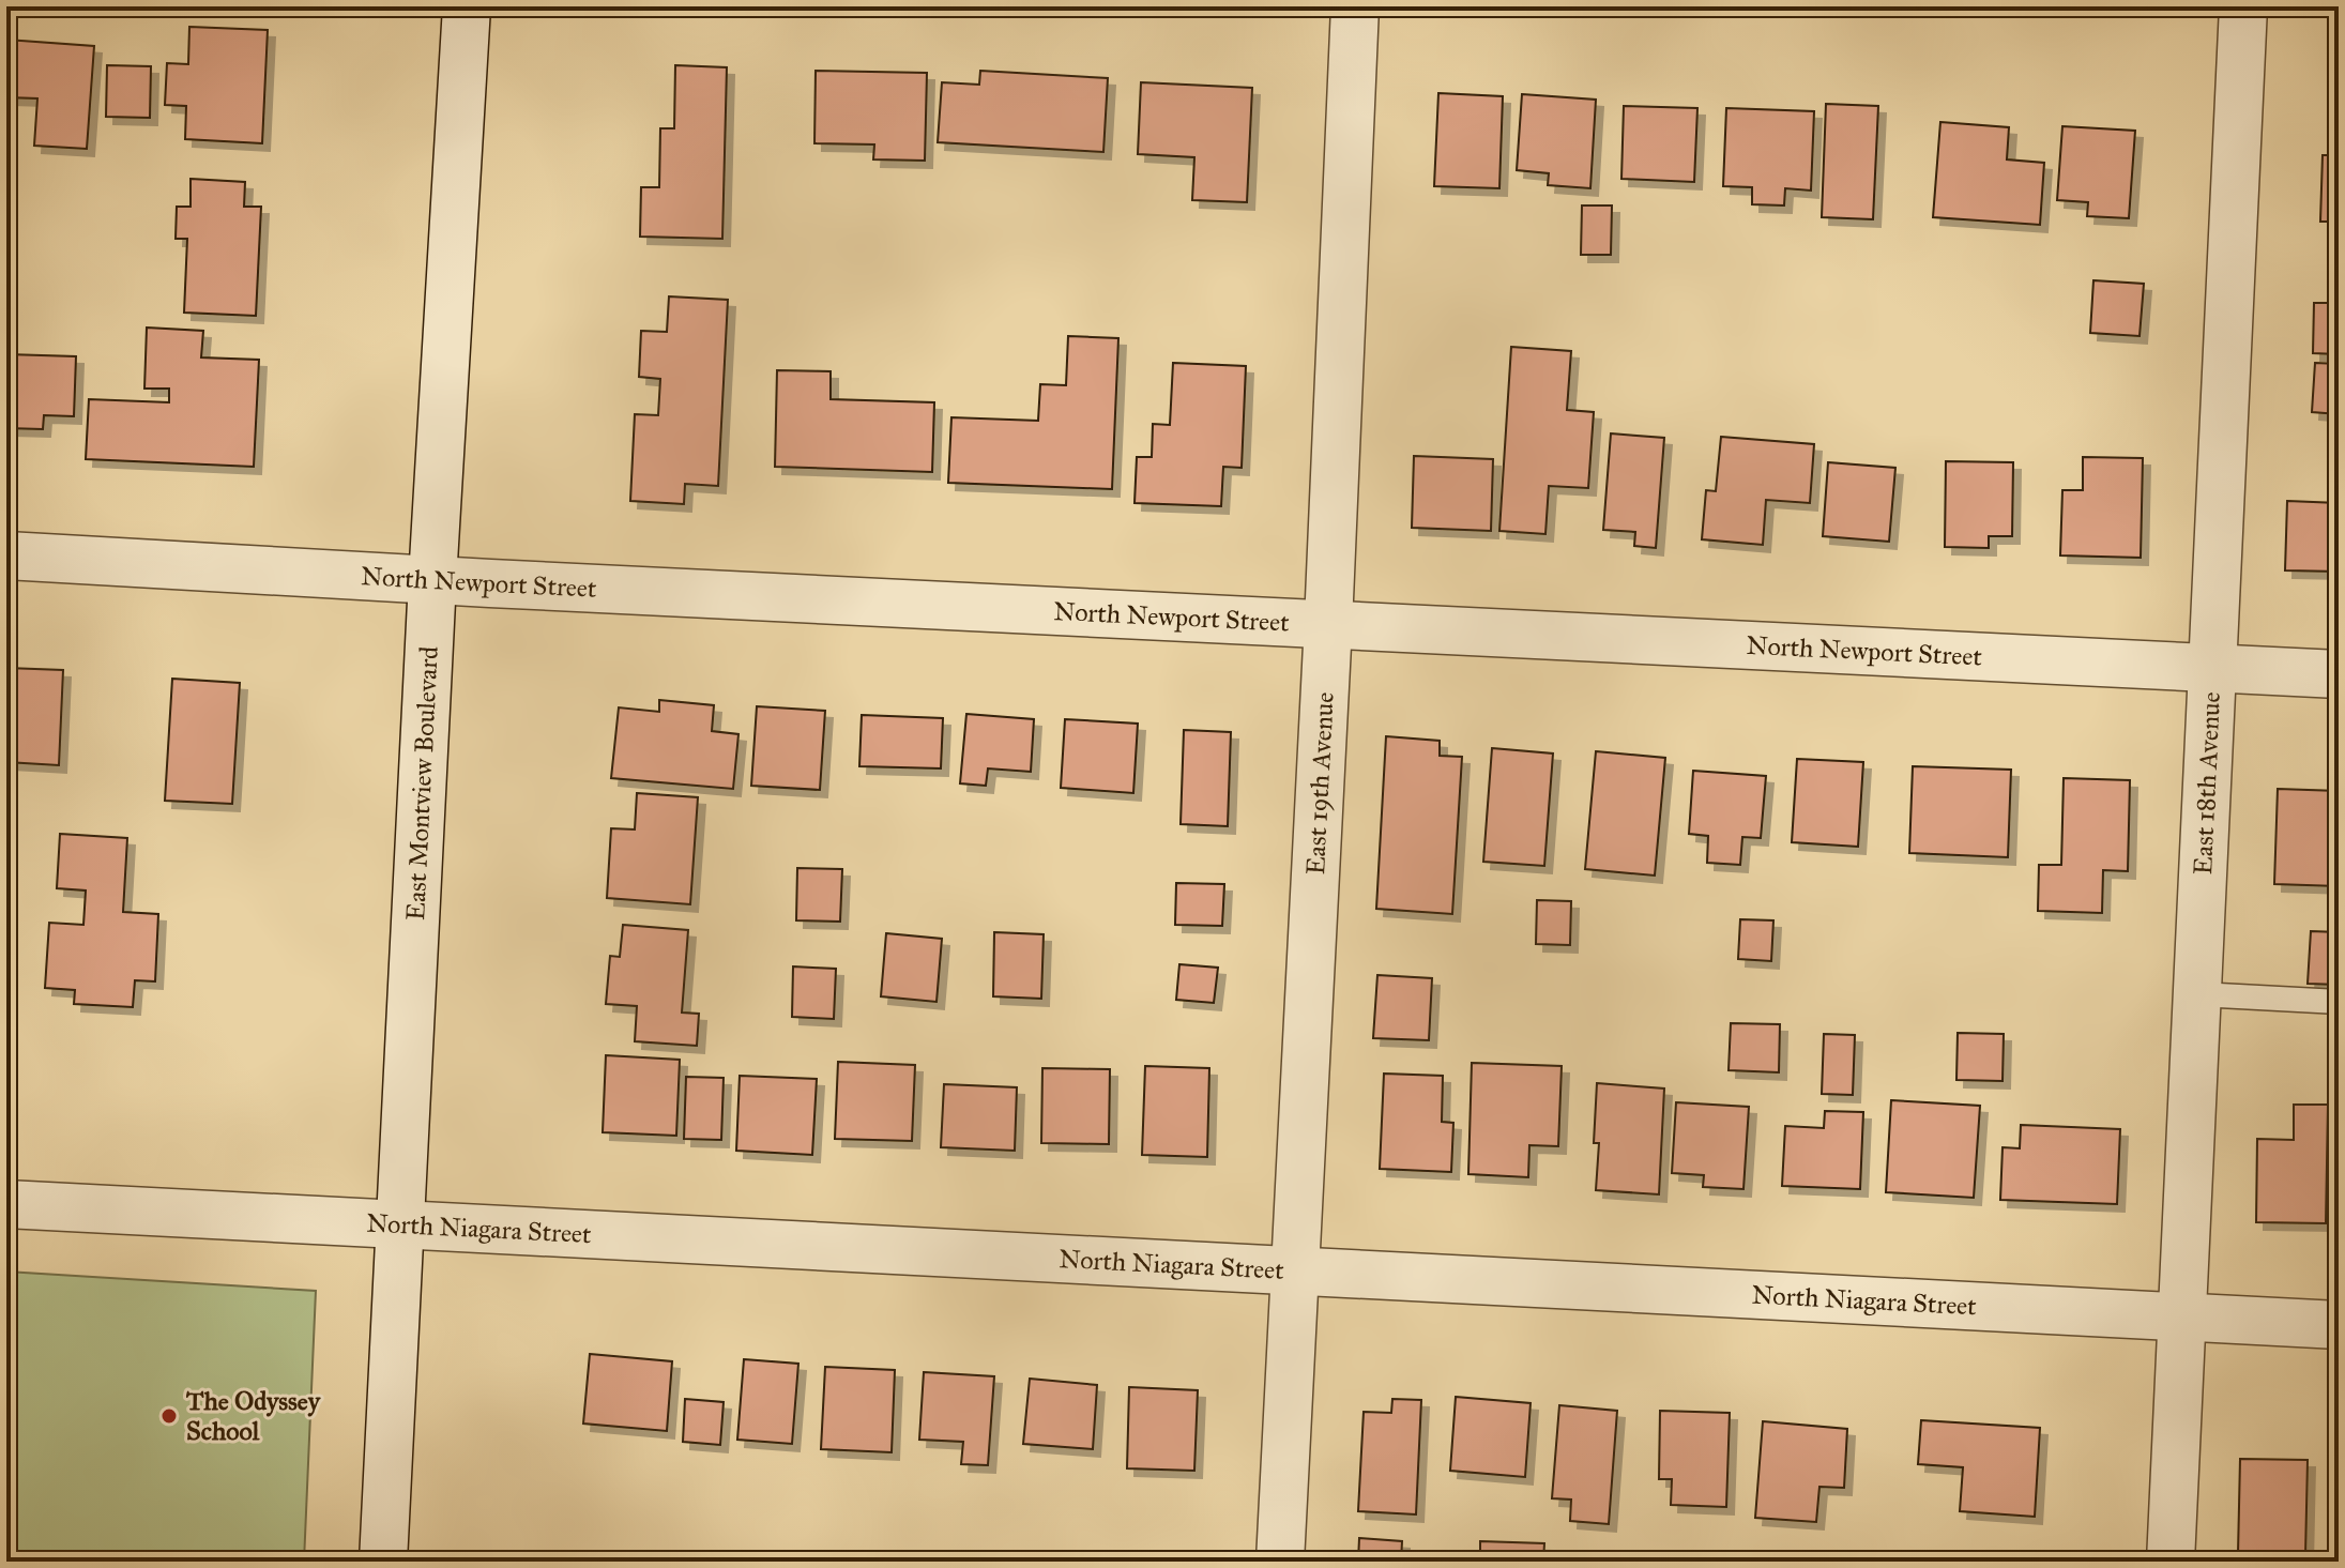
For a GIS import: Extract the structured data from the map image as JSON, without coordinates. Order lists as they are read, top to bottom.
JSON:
{
  "streets": {
    "street": [
      "North Newport Street",
      "East Montview Boulevard",
      "East 19th Avenue",
      "East 18th Avenue",
      "North Niagara Street"
    ]
  },
  "crossings": [
    ["North Newport Street", "East Montview Boulevard"],
    ["North Newport Street", "East 19th Avenue"],
    ["North Newport Street", "East 18th Avenue"],
    ["East Montview Boulevard", "North Niagara Street"],
    ["East 19th Avenue", "North Niagara Street"],
    ["East 18th Avenue", "North Niagara Street"]
  ],
  "places": ["The Odyssey School"]
}
